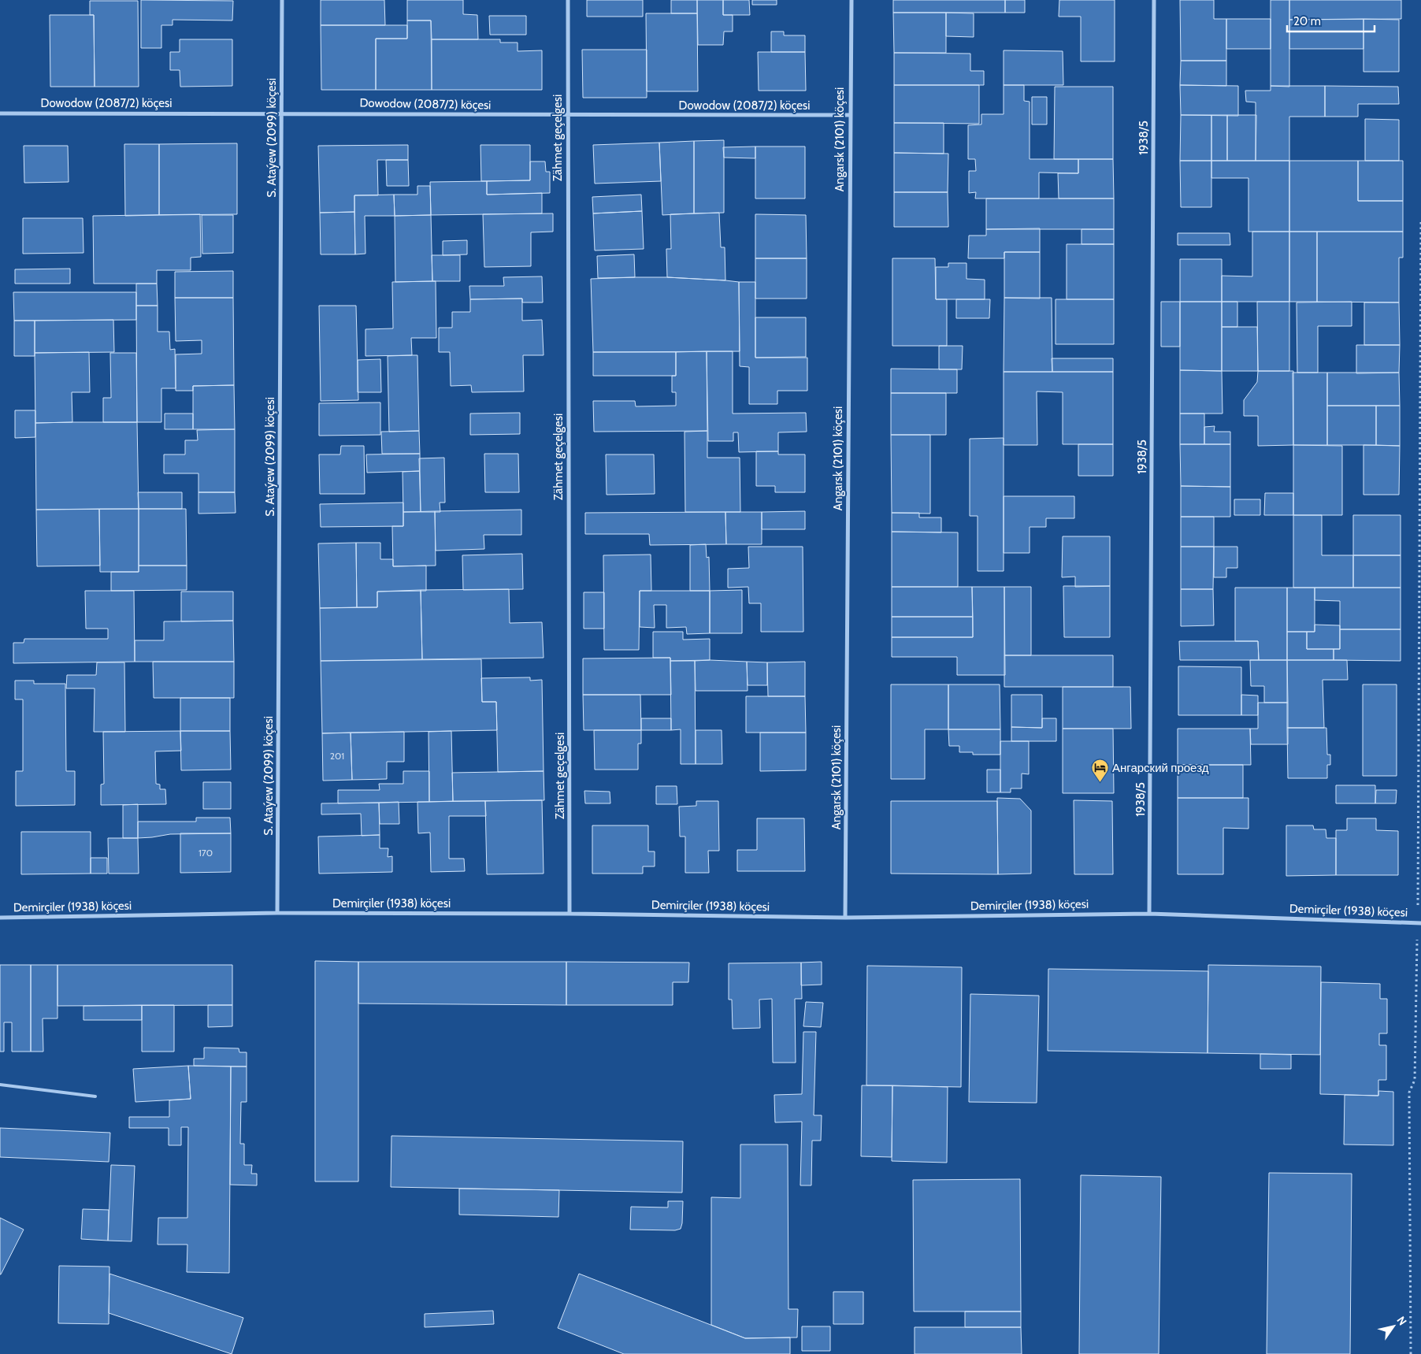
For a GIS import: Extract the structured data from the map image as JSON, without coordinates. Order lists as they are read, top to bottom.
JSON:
{
  "streets": {
    "street": [
      "Dowodow (2087/2) köçesi",
      "S. Ataýew (2099) köçesi",
      "Zähmet geçelgesi",
      "1938/5",
      "Angarsk (2101) köçesi",
      "Demirçiler (1938) köçesi"
    ]
  },
  "crossings": [
    ["Dowodow (2087/2) köçesi", "S. Ataýew (2099) köçesi"],
    ["Dowodow (2087/2) köçesi", "Zähmet geçelgesi"],
    ["Dowodow (2087/2) köçesi", "Angarsk (2101) köçesi"],
    ["S. Ataýew (2099) köçesi", "Demirçiler (1938) köçesi"],
    ["Zähmet geçelgesi", "Demirçiler (1938) köçesi"],
    ["1938/5", "Demirçiler (1938) köçesi"],
    ["Angarsk (2101) köçesi", "Demirçiler (1938) köçesi"]
  ],
  "places": {
    "hotel": ["Ангарский проезд"]
  },
  "house_numbers": ["201", "170"],
  "scale_bar": "20 m",
  "north": "top right"
}
